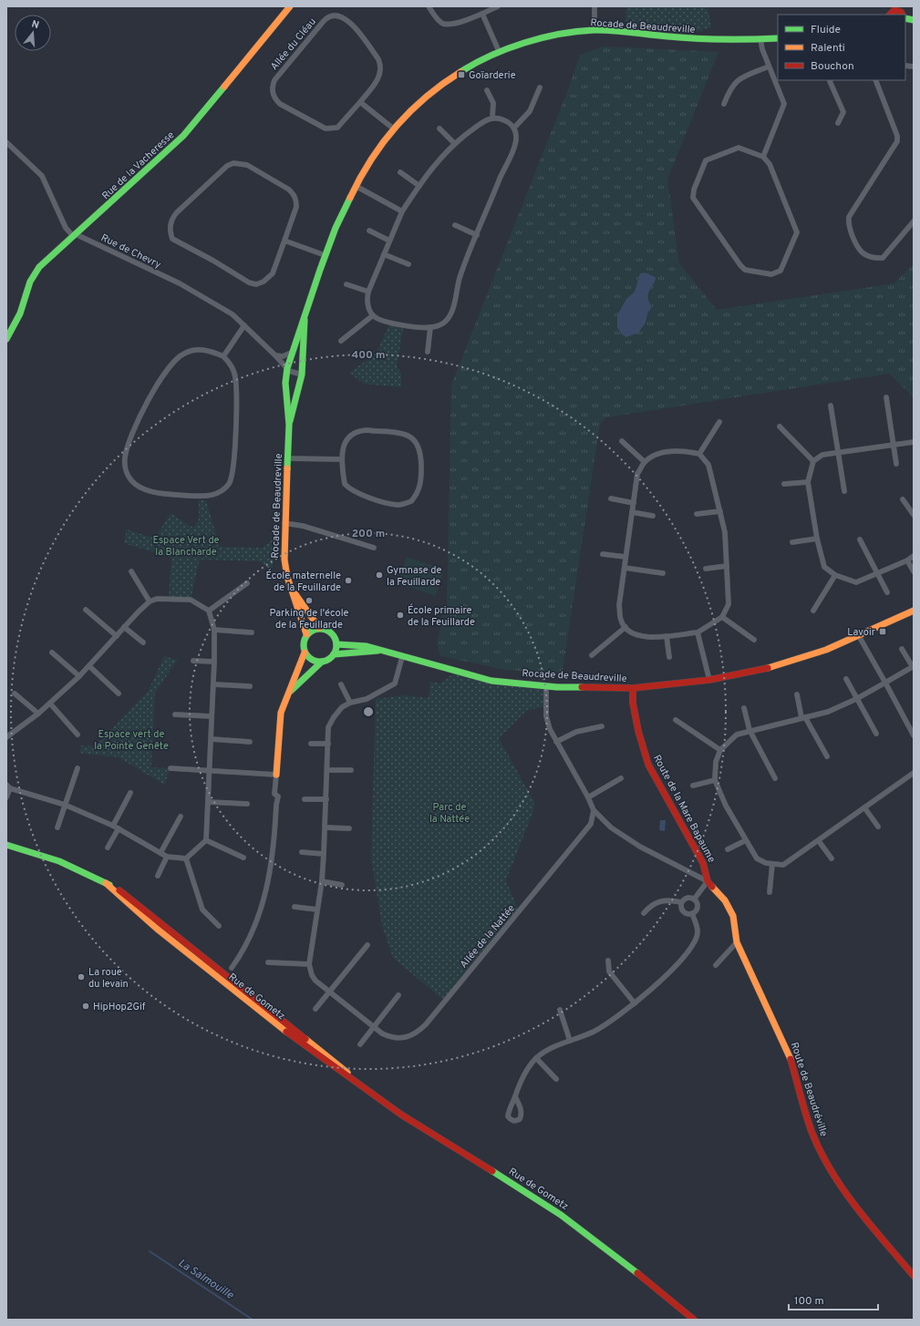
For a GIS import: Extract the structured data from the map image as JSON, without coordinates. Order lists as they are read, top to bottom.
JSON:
{
  "streets": {
    "street": [
      "Rocade de Beaudreville",
      "Allée du Cléau",
      "Rue de la Vacheresse",
      "Rue de Chevry",
      "Route de la Mare Bapaume",
      "Allée de la Nattée",
      "Rue de Gometz",
      "Route de Beaudréville"
    ]
  },
  "crossings": [
    ["Rocade de Beaudreville", "Rue de Chevry"],
    ["Rocade de Beaudreville", "Route de la Mare Bapaume"],
    ["Rue de la Vacheresse", "Rue de Chevry"],
    ["Route de la Mare Bapaume", "Route de Beaudréville"]
  ],
  "water": ["La Salmouille"],
  "parks": ["Espace Vert de la Blancharde", "Espace vert de la Pointe Genête", "Parc de la Nattée"],
  "places": {
    "transit": ["Goïarderie", "Lavoir"],
    "other": [
      "Gymnase de la Feuillarde",
      "École maternelle de la Feuillarde",
      "Parking de l'école de la Feuillarde",
      "École primaire de la Feuillarde",
      "La roue du levain",
      "HipHop2Gif"
    ]
  },
  "legend": ["Fluide", "Ralenti", "Bouchon"],
  "scale_bar": "100 m",
  "north": "top",
  "rings": ["400 m", "200 m"]
}
